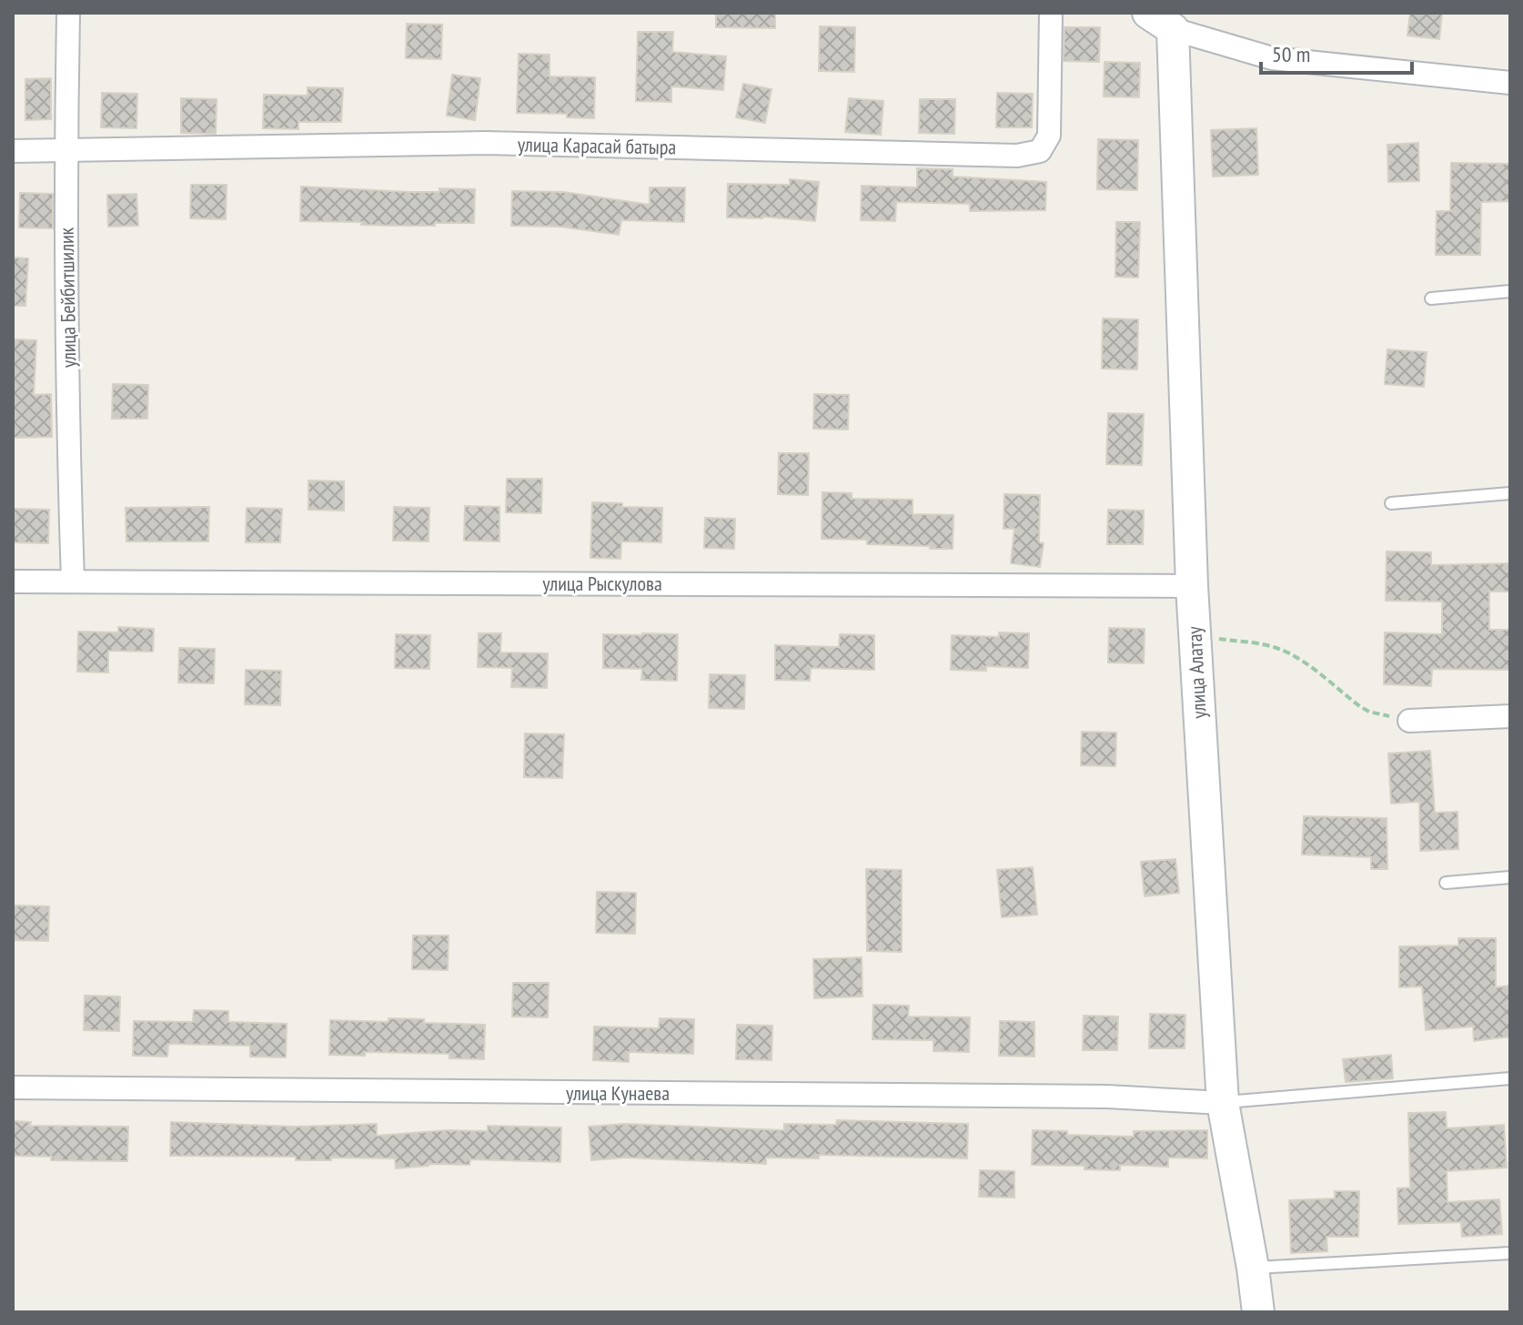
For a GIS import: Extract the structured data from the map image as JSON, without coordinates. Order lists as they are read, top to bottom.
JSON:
{
  "streets": {
    "street": [
      "улица Карасай батыра",
      "улица Бейбитшилик",
      "улица Рыскулова",
      "улица Алатау",
      "улица Кунаева"
    ]
  },
  "crossings": [
    ["улица Карасай батыра", "улица Бейбитшилик"],
    ["улица Бейбитшилик", "улица Рыскулова"],
    ["улица Рыскулова", "улица Алатау"],
    ["улица Алатау", "улица Кунаева"]
  ],
  "scale_bar": "50 m"
}
